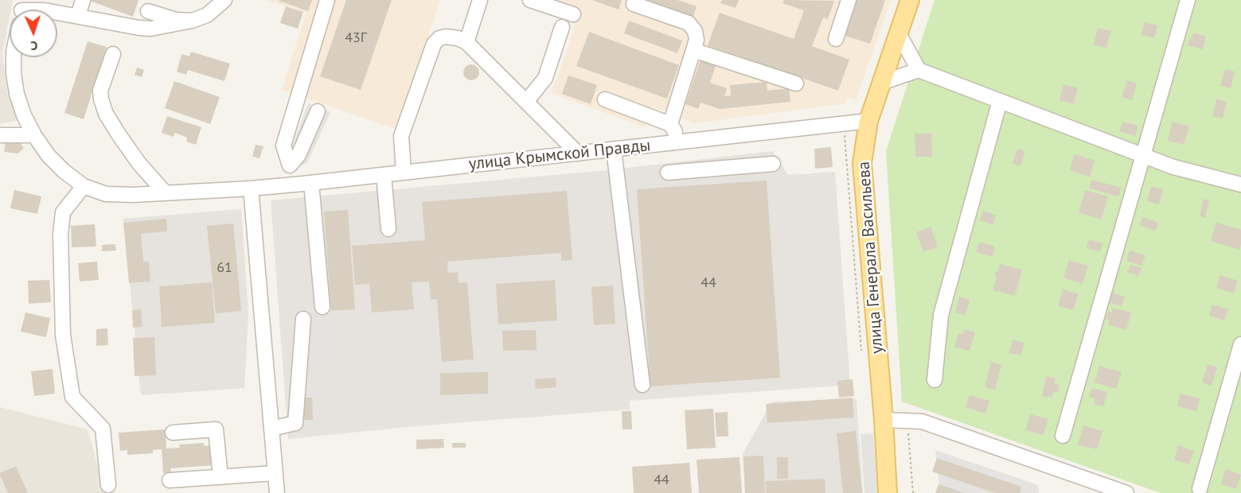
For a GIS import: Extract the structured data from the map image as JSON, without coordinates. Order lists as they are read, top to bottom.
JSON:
{
  "streets": {
    "main road": ["улица Генерала Васильева"],
    "street": ["улица Крымской Правды"]
  },
  "crossings": [
    ["улица Крымской Правды", "улица Генерала Васильева"]
  ],
  "house_numbers": [
    "43Г",
    "61",
    "44",
    "44"
  ],
  "north": "bottom"
}
